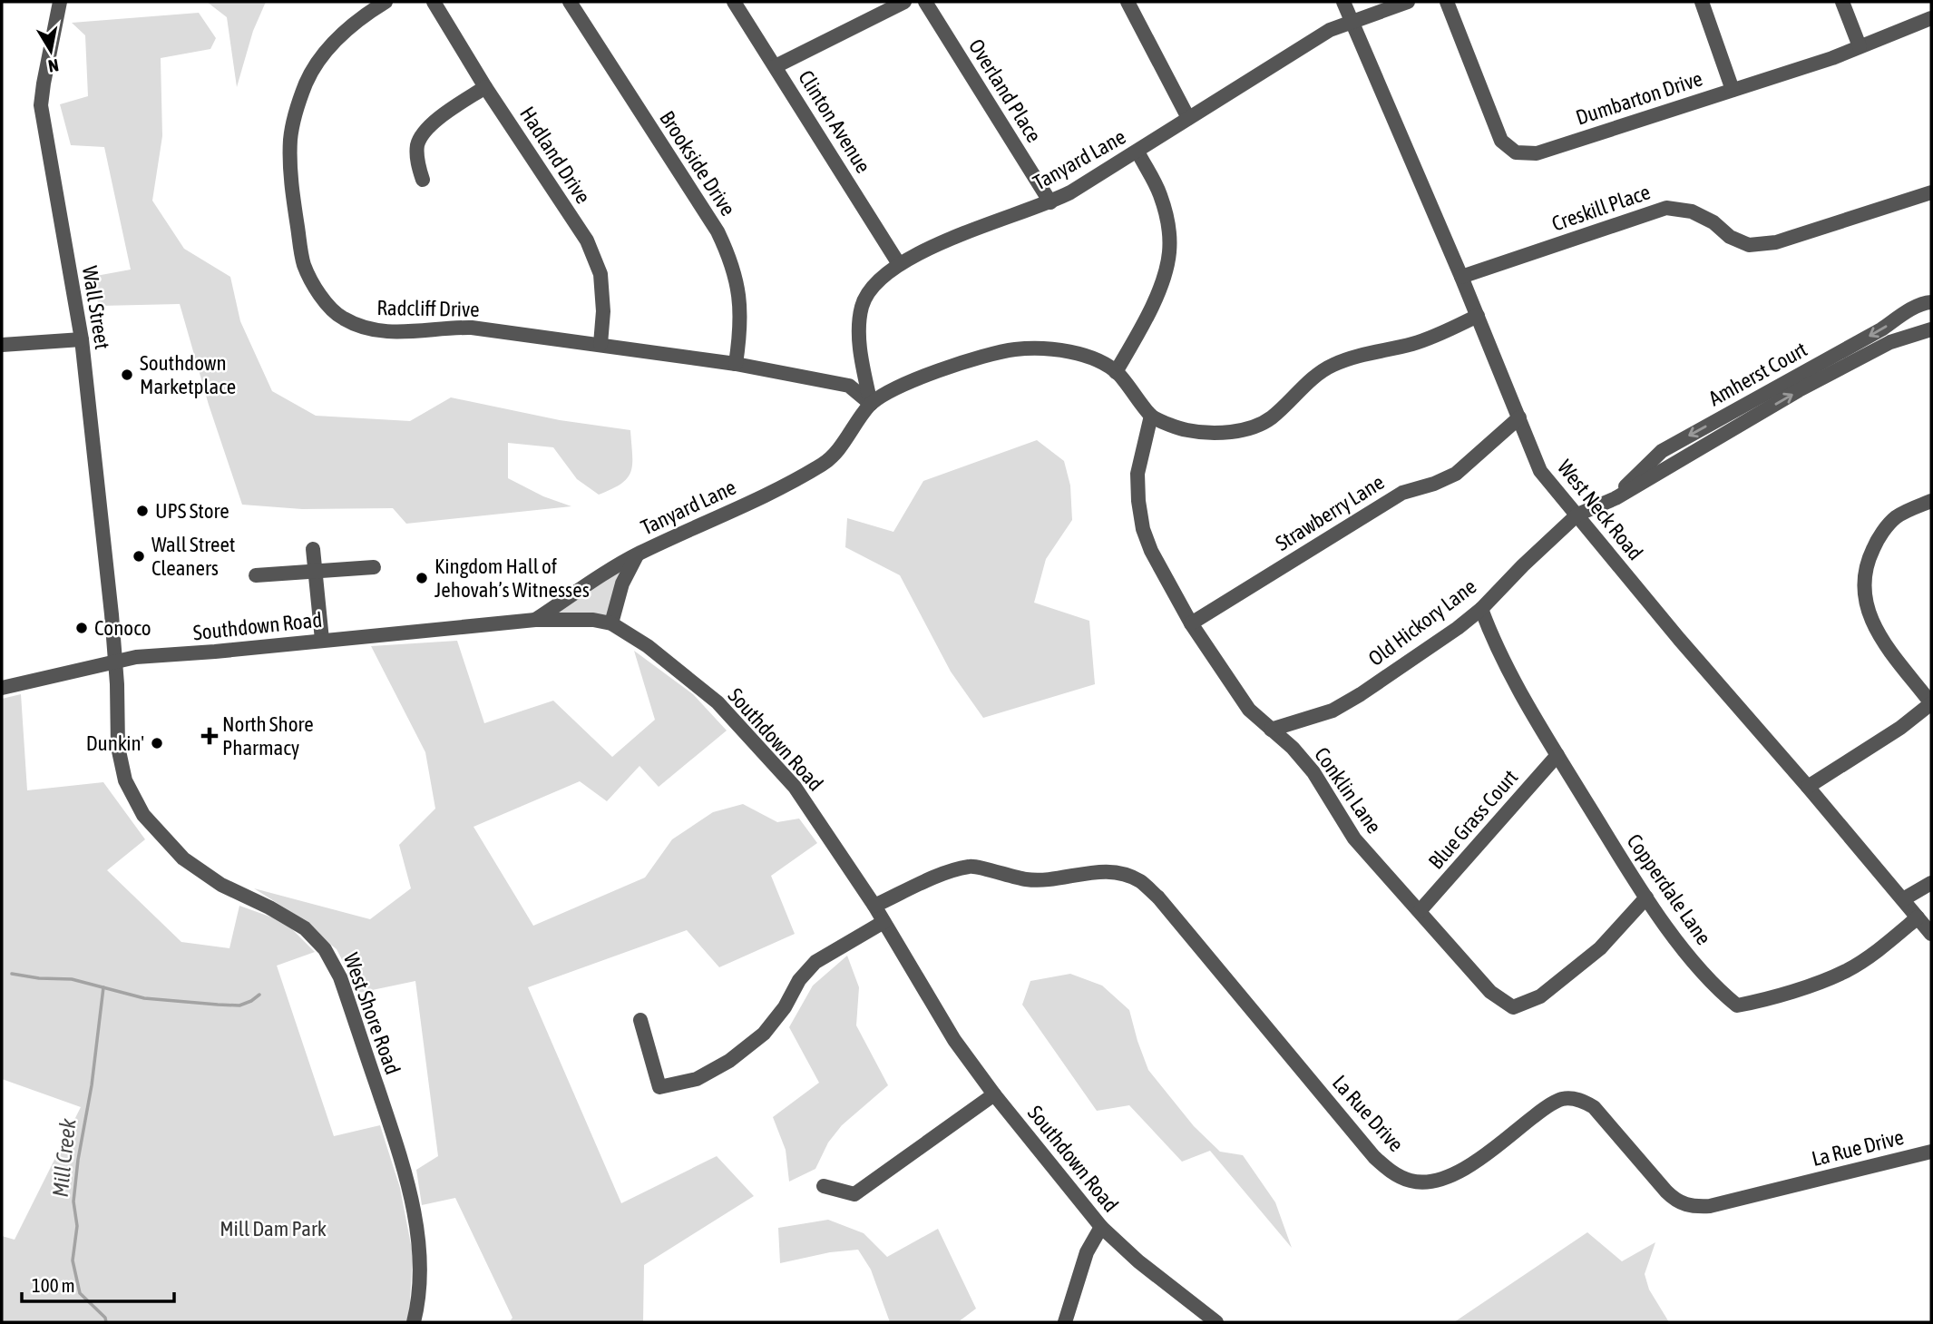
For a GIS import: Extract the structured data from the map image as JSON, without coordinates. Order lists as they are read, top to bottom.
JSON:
{
  "streets": {
    "street": [
      "Overland Place",
      "Dumbarton Drive",
      "Clinton Avenue",
      "Hadland Drive",
      "Tanyard Lane",
      "Brookside Drive",
      "Creskill Place",
      "Wall Street",
      "Radcliff Drive",
      "Amherst Court",
      "West Neck Road",
      "Strawberry Lane",
      "Old Hickory Lane",
      "Southdown Road",
      "Conklin Lane",
      "Blue Grass Court",
      "Copperdale Lane",
      "West Shore Road",
      "La Rue Drive"
    ]
  },
  "crossings": [
    ["Overland Place", "Tanyard Lane"],
    ["Clinton Avenue", "Tanyard Lane"],
    ["Hadland Drive", "Radcliff Drive"],
    ["Tanyard Lane", "Radcliff Drive"],
    ["Tanyard Lane", "West Neck Road"],
    ["Tanyard Lane", "Southdown Road"],
    ["Brookside Drive", "Radcliff Drive"],
    ["Creskill Place", "West Neck Road"],
    ["Wall Street", "Southdown Road"],
    ["Wall Street", "West Shore Road"],
    ["Amherst Court", "West Neck Road"],
    ["Amherst Court", "Old Hickory Lane"],
    ["West Neck Road", "Strawberry Lane"],
    ["West Neck Road", "Old Hickory Lane"],
    ["West Neck Road", "Copperdale Lane"],
    ["Strawberry Lane", "Conklin Lane"],
    ["Old Hickory Lane", "Conklin Lane"],
    ["Old Hickory Lane", "Copperdale Lane"],
    ["Southdown Road", "West Shore Road"],
    ["Southdown Road", "La Rue Drive"],
    ["Conklin Lane", "Blue Grass Court"],
    ["Conklin Lane", "Copperdale Lane"],
    ["Blue Grass Court", "Copperdale Lane"]
  ],
  "water": ["Mill Creek"],
  "parks": ["Mill Dam Park"],
  "places": {
    "other": [
      "Southdown Marketplace",
      "UPS Store",
      "Wall Street Cleaners",
      "Kingdom Hall of Jehovah’s Witnesses",
      "Conoco",
      "Dunkin'"
    ],
    "health": ["North Shore Pharmacy"]
  },
  "scale_bar": "100 m",
  "north": "bottom"
}
